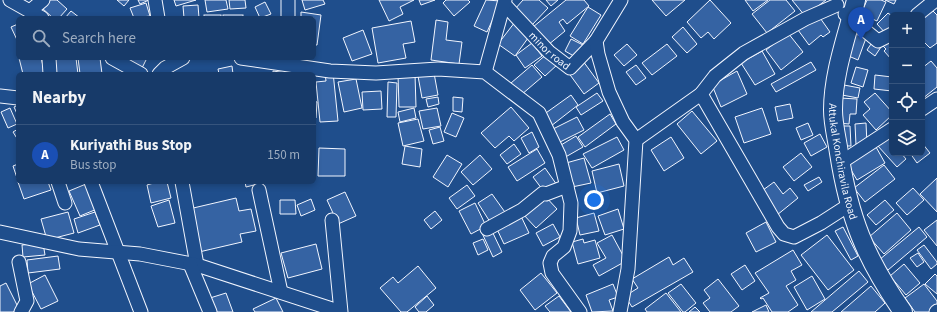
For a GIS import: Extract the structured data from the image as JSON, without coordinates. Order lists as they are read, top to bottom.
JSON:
{
  "streets": {
    "main road": ["Attukal Konchiravila Road"],
    "street": ["minor road"]
  },
  "page": {
    "pins": "A",
    "map_buttons": ["+", "−"],
    "search": "Search here",
    "heading": "Nearby",
    "list": [
      {
        "mark": "A",
        "name": "Kuriyathi Bus Stop",
        "note": "Bus stop",
        "value": "150 m"
      }
    ]
  }
}
